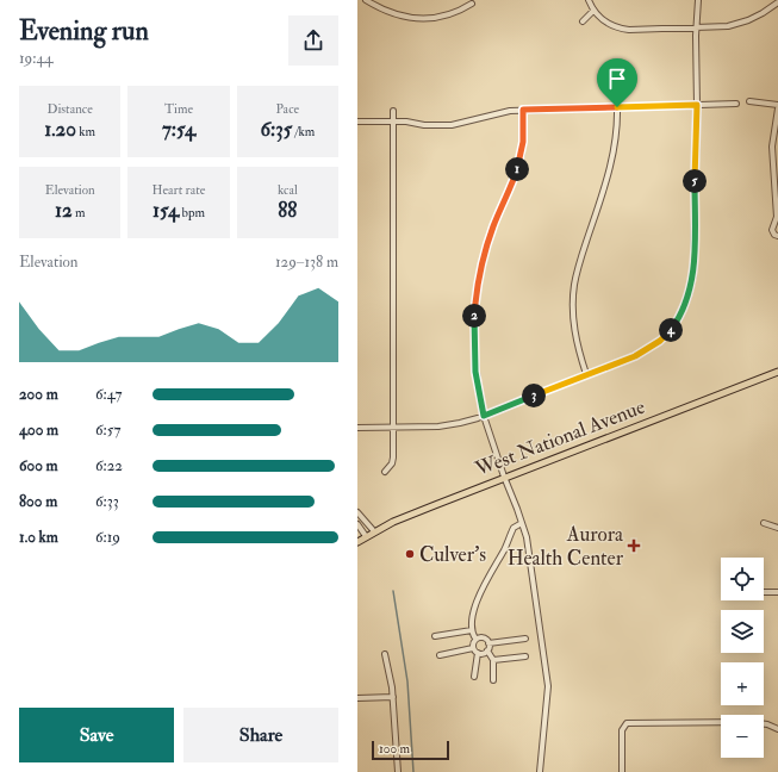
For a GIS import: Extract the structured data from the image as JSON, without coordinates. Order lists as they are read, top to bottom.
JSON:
{
  "streets": {
    "main road": ["West National Avenue"]
  },
  "places": {
    "health": ["Aurora Health Center"],
    "other": ["Culver's"]
  },
  "scale_bar": "100 m",
  "page": {
    "heading": ["Evening run", "19:44"],
    "stats": [
      ["Distance", "1.20 km"],
      ["Time", "7:54"],
      ["Pace", "6:35 /km"],
      ["Elevation", "12 m"],
      ["Heart rate", "154 bpm"],
      ["kcal", "88"]
    ],
    "pins": [
      "1",
      "5",
      "2",
      "4",
      "3"
    ],
    "chart": ["Elevation", "129–138 m"],
    "list": [
      {
        "name": "200 m",
        "note": "6:47"
      },
      {
        "name": "400 m",
        "note": "6:57"
      },
      {
        "name": "600 m",
        "note": "6:22"
      },
      {
        "name": "800 m",
        "note": "6:33"
      },
      {
        "name": "1.0 km",
        "note": "6:19"
      }
    ],
    "map_buttons": ["+", "−"],
    "buttons": ["Save", "Share"],
    "scale": "100 m"
  }
}
